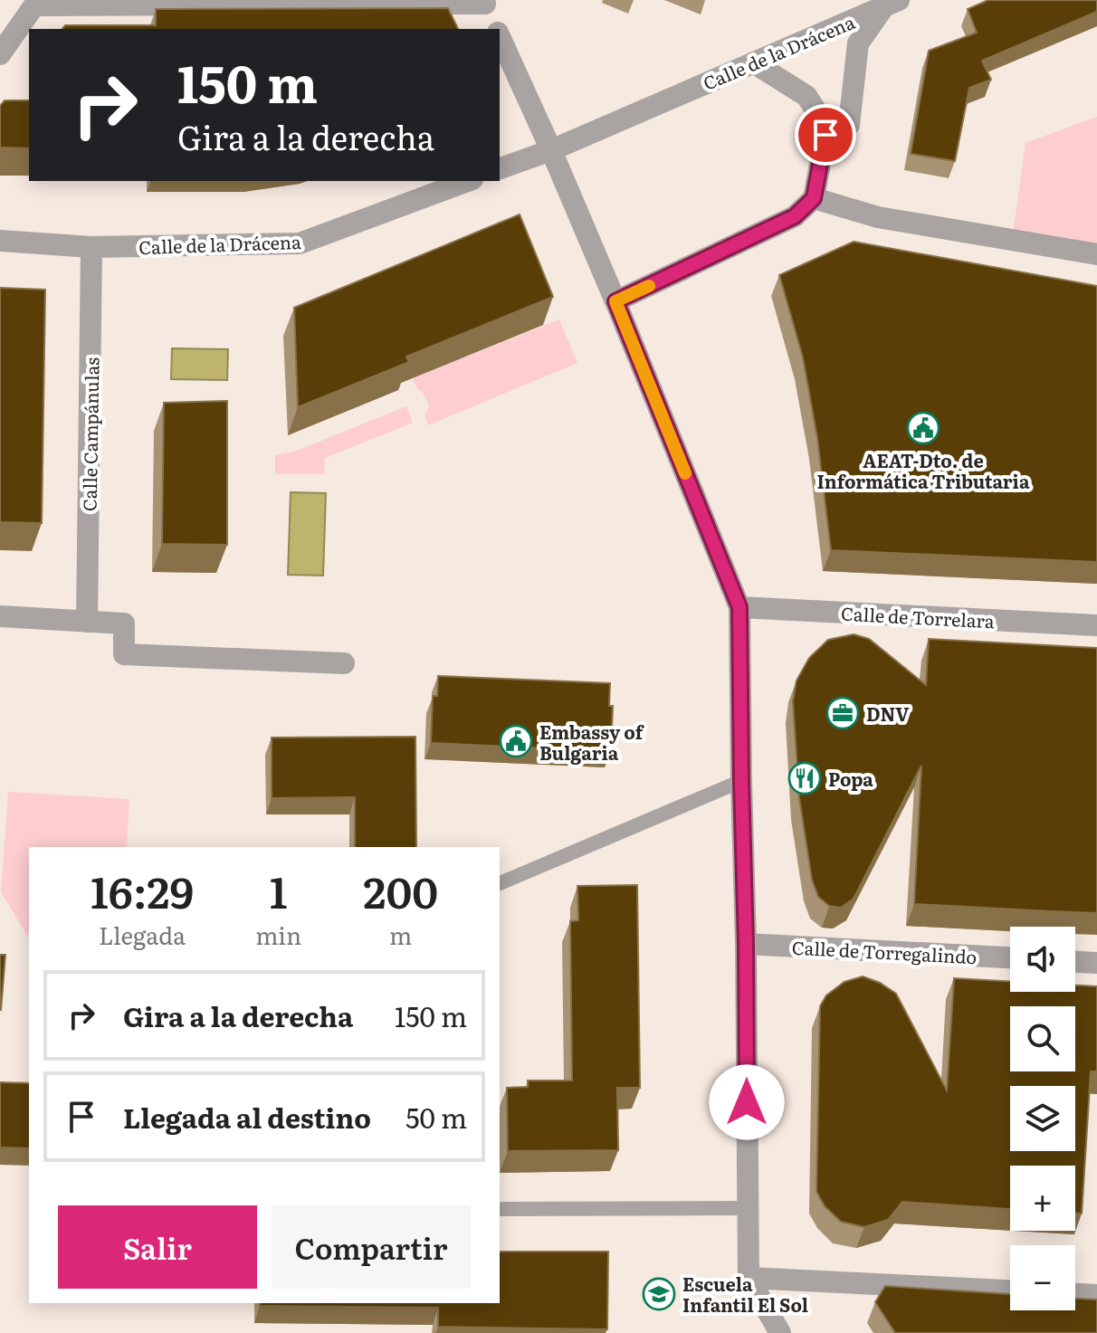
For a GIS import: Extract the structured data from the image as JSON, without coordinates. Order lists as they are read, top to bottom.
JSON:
{
  "streets": {
    "street": [
      "Calle de la Drácena",
      "Calle Campánulas",
      "Calle de Torrelara",
      "Calle de Torregalindo"
    ]
  },
  "crossings": [
    ["Calle de la Drácena", "Calle Campánulas"]
  ],
  "places": {
    "public building": ["AEAT-Dto. de Informática Tributaria", "Embassy of Bulgaria"],
    "office": ["DNV"],
    "restaurant": ["Popa"],
    "school or university": ["Escuela Infantil El Sol"]
  },
  "page": {
    "turn": ["150 m", "Gira a la derecha"],
    "eta": [
      "16:29",
      "Llegada",
      "1",
      "min",
      "200",
      "m"
    ],
    "map_buttons": ["+", "−"],
    "list": [
      {
        "name": "Gira a la derecha",
        "value": "150 m"
      },
      {
        "name": "Llegada al destino",
        "value": "50 m"
      }
    ],
    "buttons": ["Salir", "Compartir"]
  }
}
